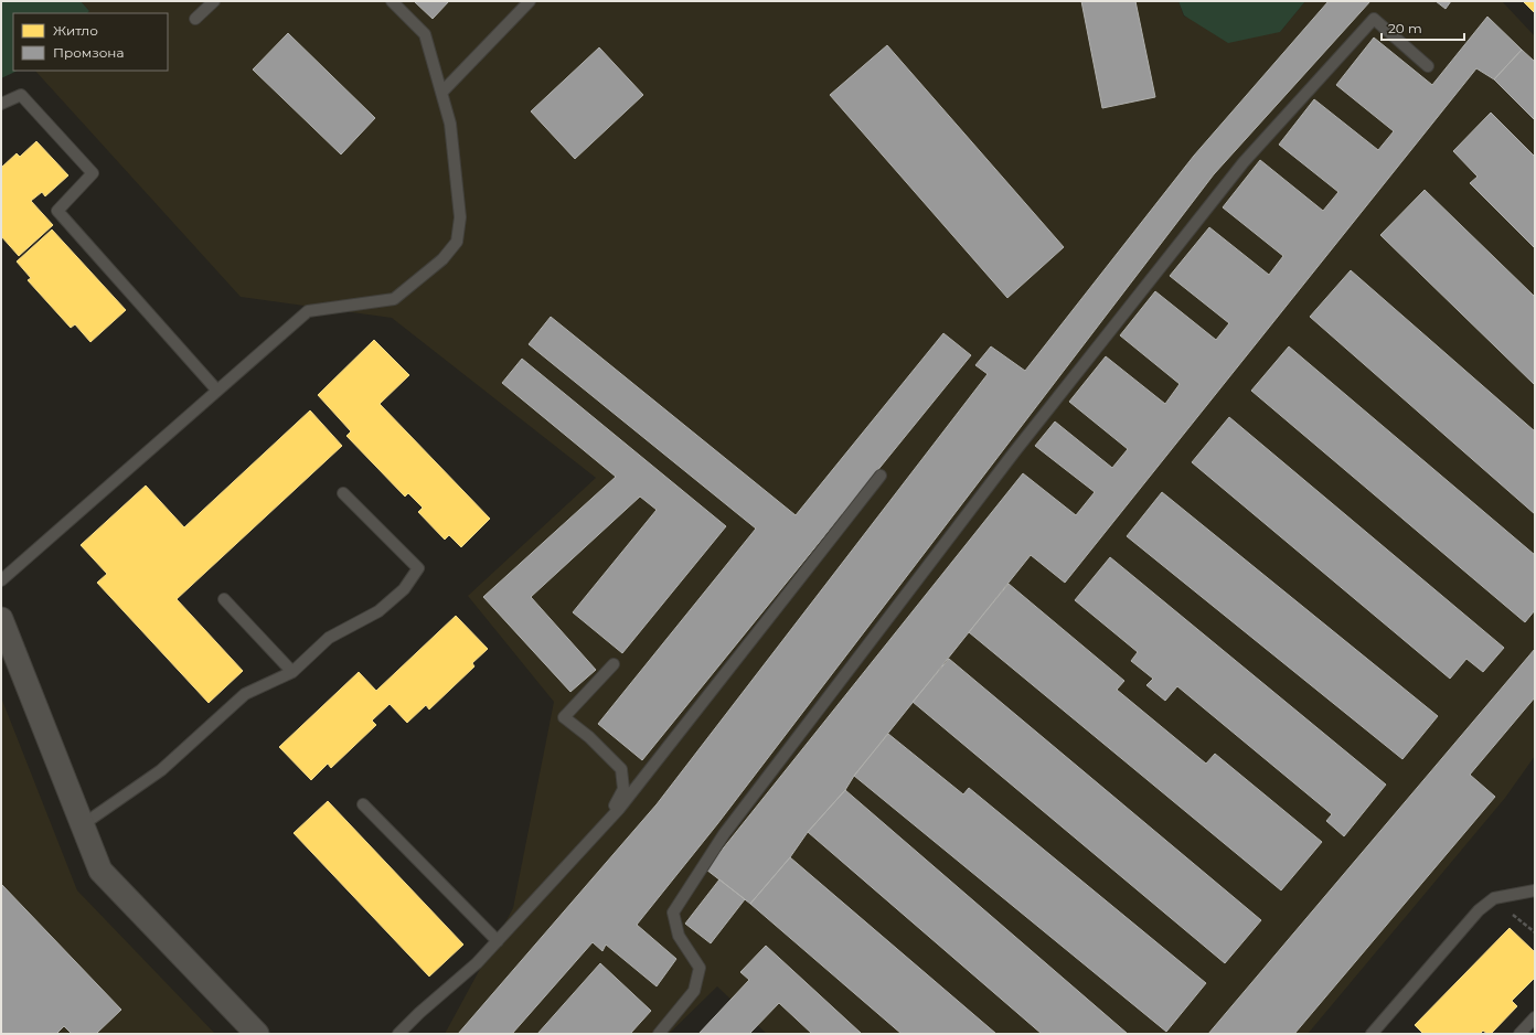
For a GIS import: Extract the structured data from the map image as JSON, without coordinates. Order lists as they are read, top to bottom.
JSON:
{
  "legend": ["Житло", "Промзона"],
  "scale_bar": "20 m"
}
